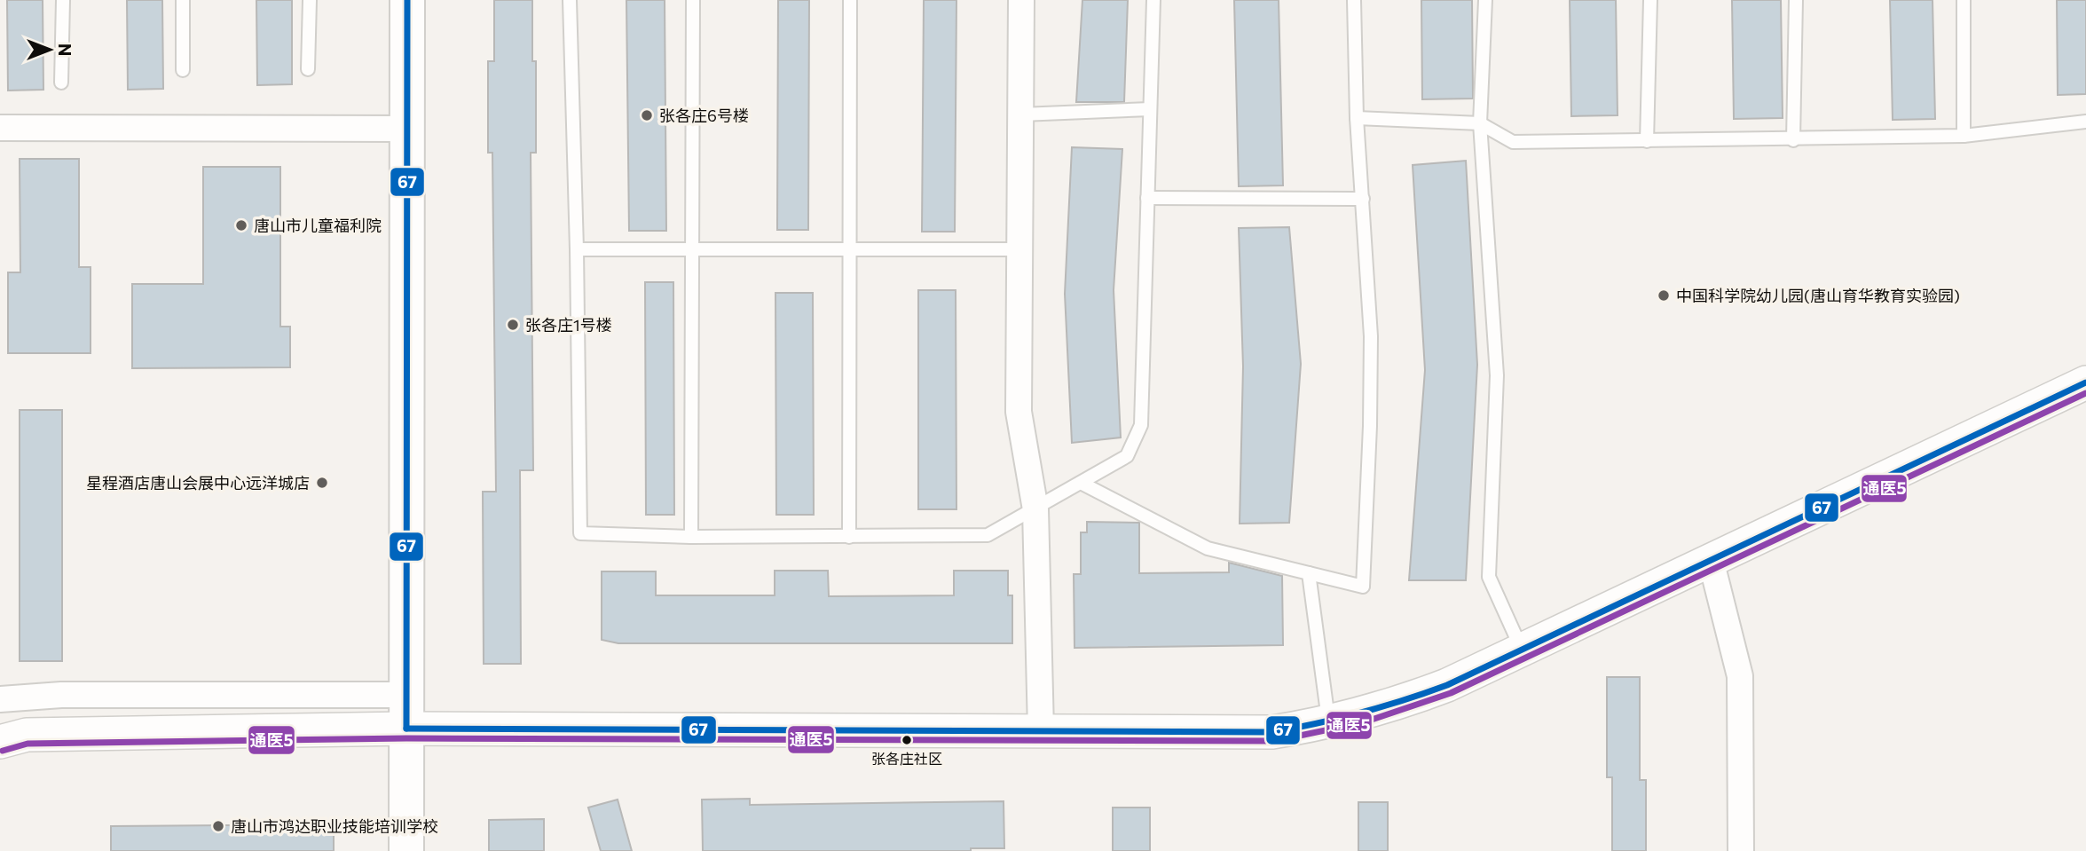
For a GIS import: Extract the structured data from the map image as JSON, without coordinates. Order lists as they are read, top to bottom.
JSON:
{
  "places": [
    "张各庄6号楼",
    "唐山市儿童福利院",
    "中国科学院幼儿园(唐山育华教育实验园)",
    "张各庄1号楼",
    "星程酒店唐山会展中心远洋城店",
    "张各庄社区",
    "唐山市鸿达职业技能培训学校"
  ],
  "lines": ["transit line 67", "transit line 通医5"],
  "north": "right"
}
